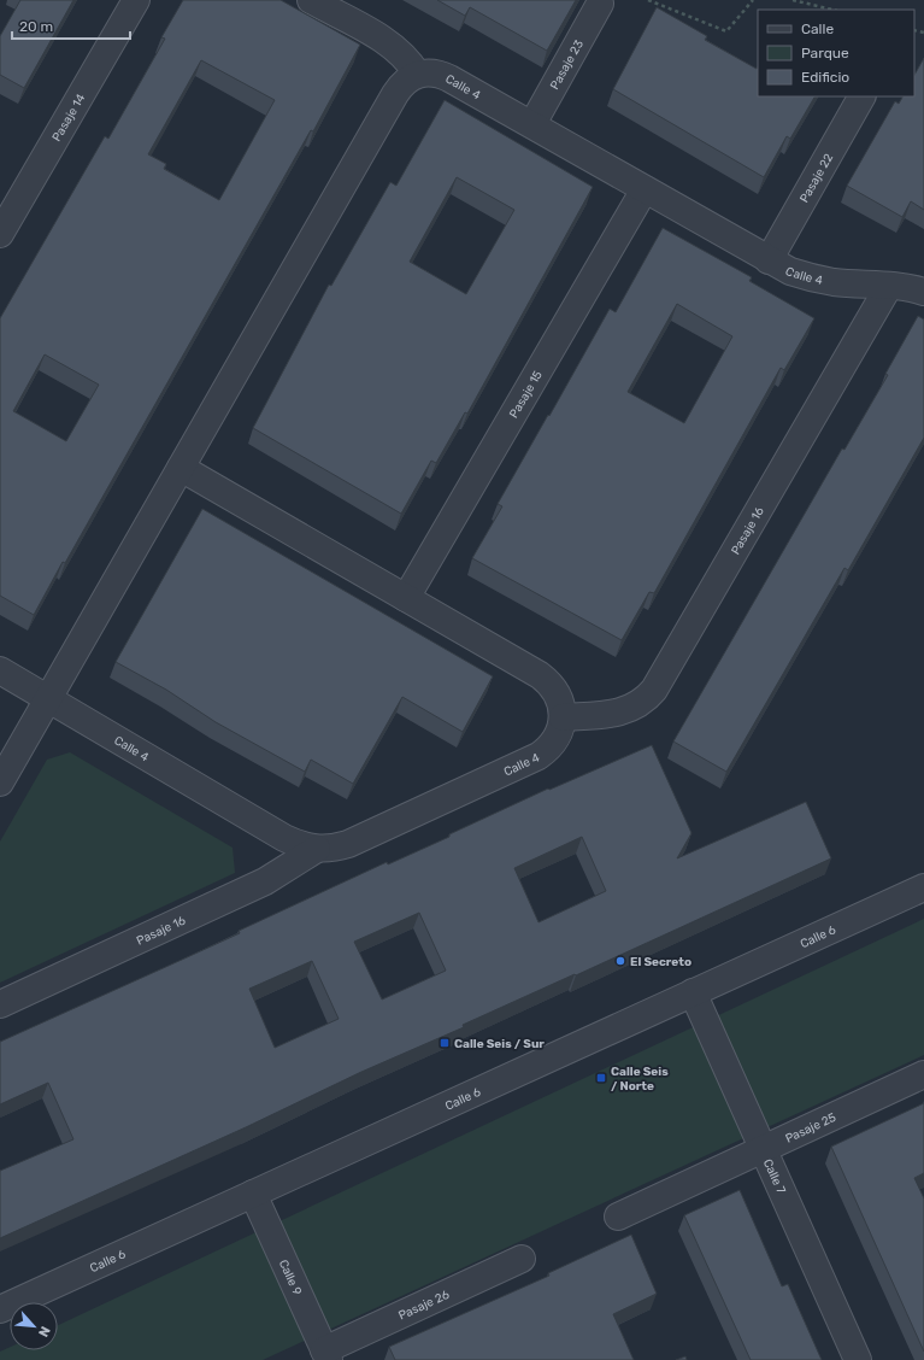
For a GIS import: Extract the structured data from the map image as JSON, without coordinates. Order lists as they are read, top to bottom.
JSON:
{
  "streets": {
    "street": [
      "Pasaje 23",
      "Calle 4",
      "Pasaje 14",
      "Pasaje 22",
      "Pasaje 15",
      "Pasaje 16",
      "Calle 6",
      "Pasaje 25",
      "Calle 7",
      "Calle 9",
      "Pasaje 26"
    ]
  },
  "crossings": [
    ["Pasaje 23", "Calle 4"],
    ["Calle 4", "Pasaje 22"],
    ["Calle 4", "Pasaje 15"],
    ["Calle 4", "Pasaje 16"],
    ["Calle 6", "Calle 7"],
    ["Calle 6", "Calle 9"],
    ["Pasaje 25", "Calle 7"],
    ["Calle 9", "Pasaje 26"]
  ],
  "places": {
    "other": ["El Secreto"],
    "transit": ["Calle Seis / Sur", "Calle Seis / Norte"]
  },
  "legend": ["Calle", "Parque", "Edificio"],
  "scale_bar": "20 m",
  "north": "bottom right"
}
